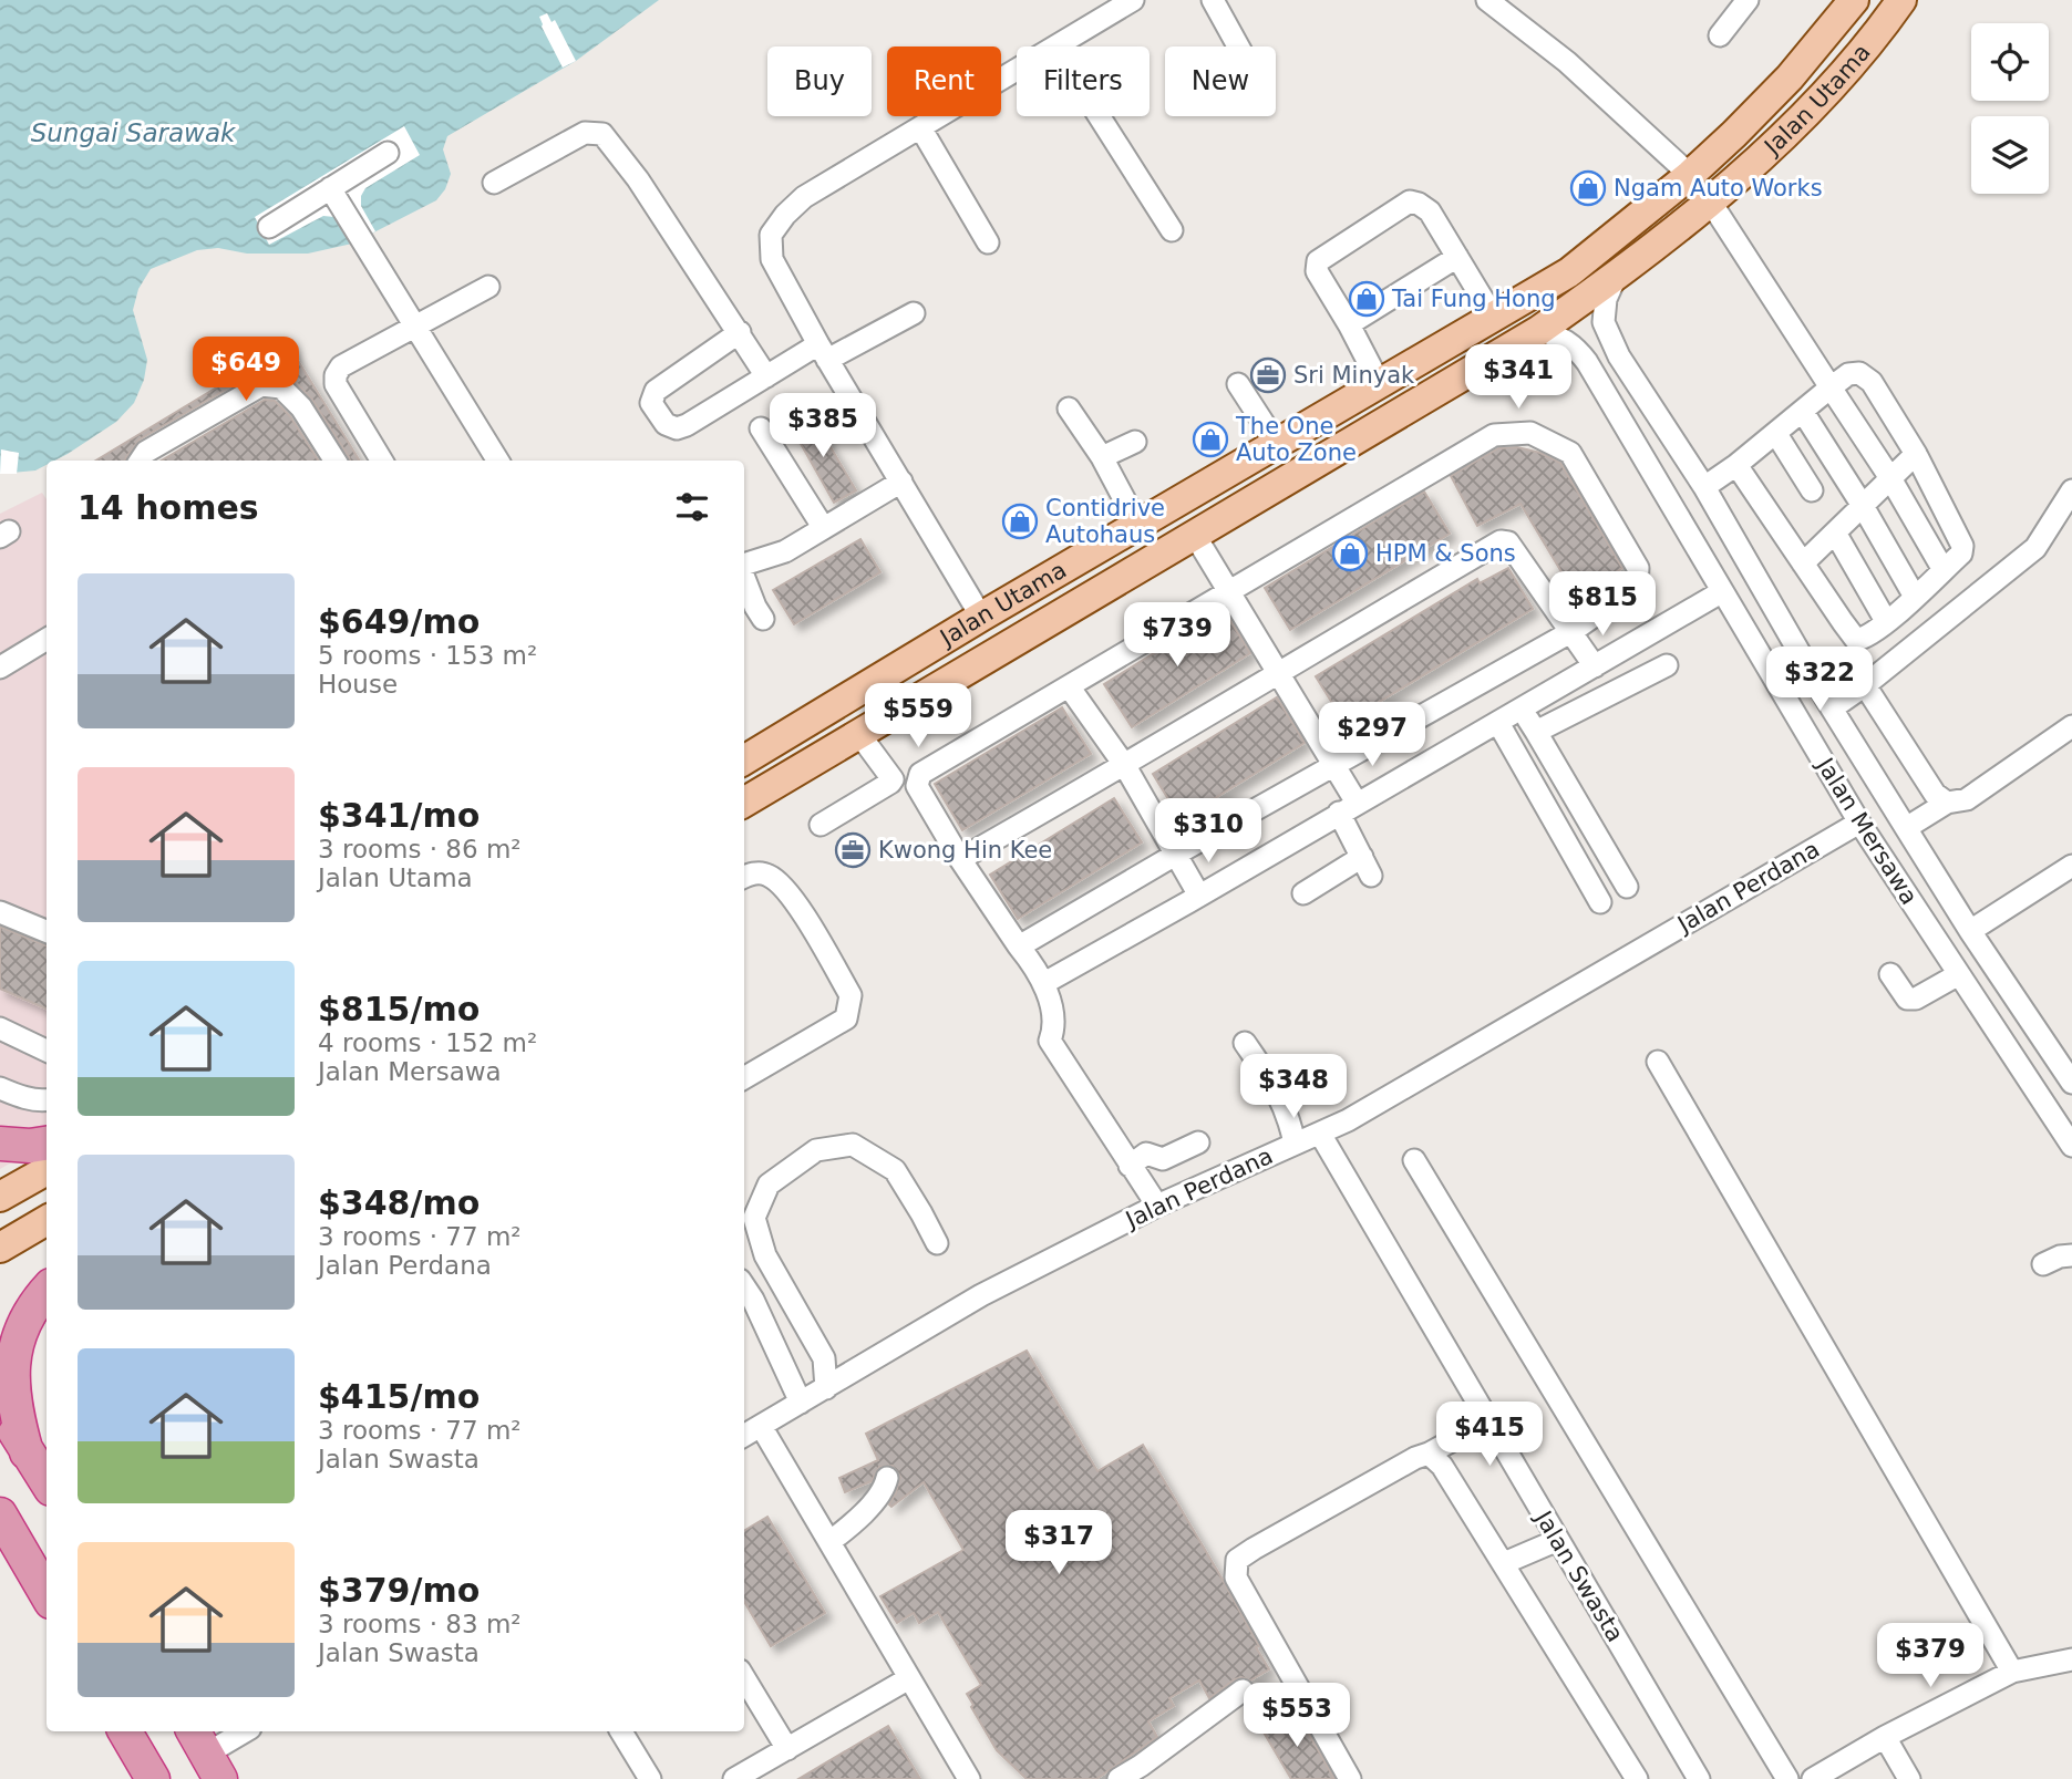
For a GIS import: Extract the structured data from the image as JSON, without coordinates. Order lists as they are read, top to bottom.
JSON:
{
  "streets": {
    "main road": ["Jalan Utama"],
    "street": ["Jalan Mersawa", "Jalan Perdana", "Jalan Swasta"]
  },
  "crossings": [
    ["Jalan Utama", "Jalan Mersawa"],
    ["Jalan Mersawa", "Jalan Perdana"],
    ["Jalan Perdana", "Jalan Swasta"]
  ],
  "water": ["Sungai Sarawak"],
  "places": {
    "shop": [
      "Ngam Auto Works",
      "Tai Fung Hong",
      "The One Auto Zone",
      "Contidrive Autohaus",
      "HPM & Sons"
    ],
    "office": ["Sri Minyak", "Kwong Hin Kee"]
  },
  "page": {
    "chip": [
      "Buy",
      "Rent",
      "Filters",
      "New"
    ],
    "price": [
      "$649",
      "$341",
      "$385",
      "$815",
      "$739",
      "$322",
      "$559",
      "$297",
      "$310",
      "$348",
      "$415",
      "$317",
      "$379",
      "$553"
    ],
    "heading": "14 homes",
    "list": [
      {
        "name": "$649/mo",
        "note": "5 rooms · 153 m² · House"
      },
      {
        "name": "$341/mo",
        "note": "3 rooms · 86 m² · Jalan Utama"
      },
      {
        "name": "$815/mo",
        "note": "4 rooms · 152 m² · Jalan Mersawa"
      },
      {
        "name": "$348/mo",
        "note": "3 rooms · 77 m² · Jalan Perdana"
      },
      {
        "name": "$415/mo",
        "note": "3 rooms · 77 m² · Jalan Swasta"
      },
      {
        "name": "$379/mo",
        "note": "3 rooms · 83 m² · Jalan Swasta"
      }
    ]
  }
}
